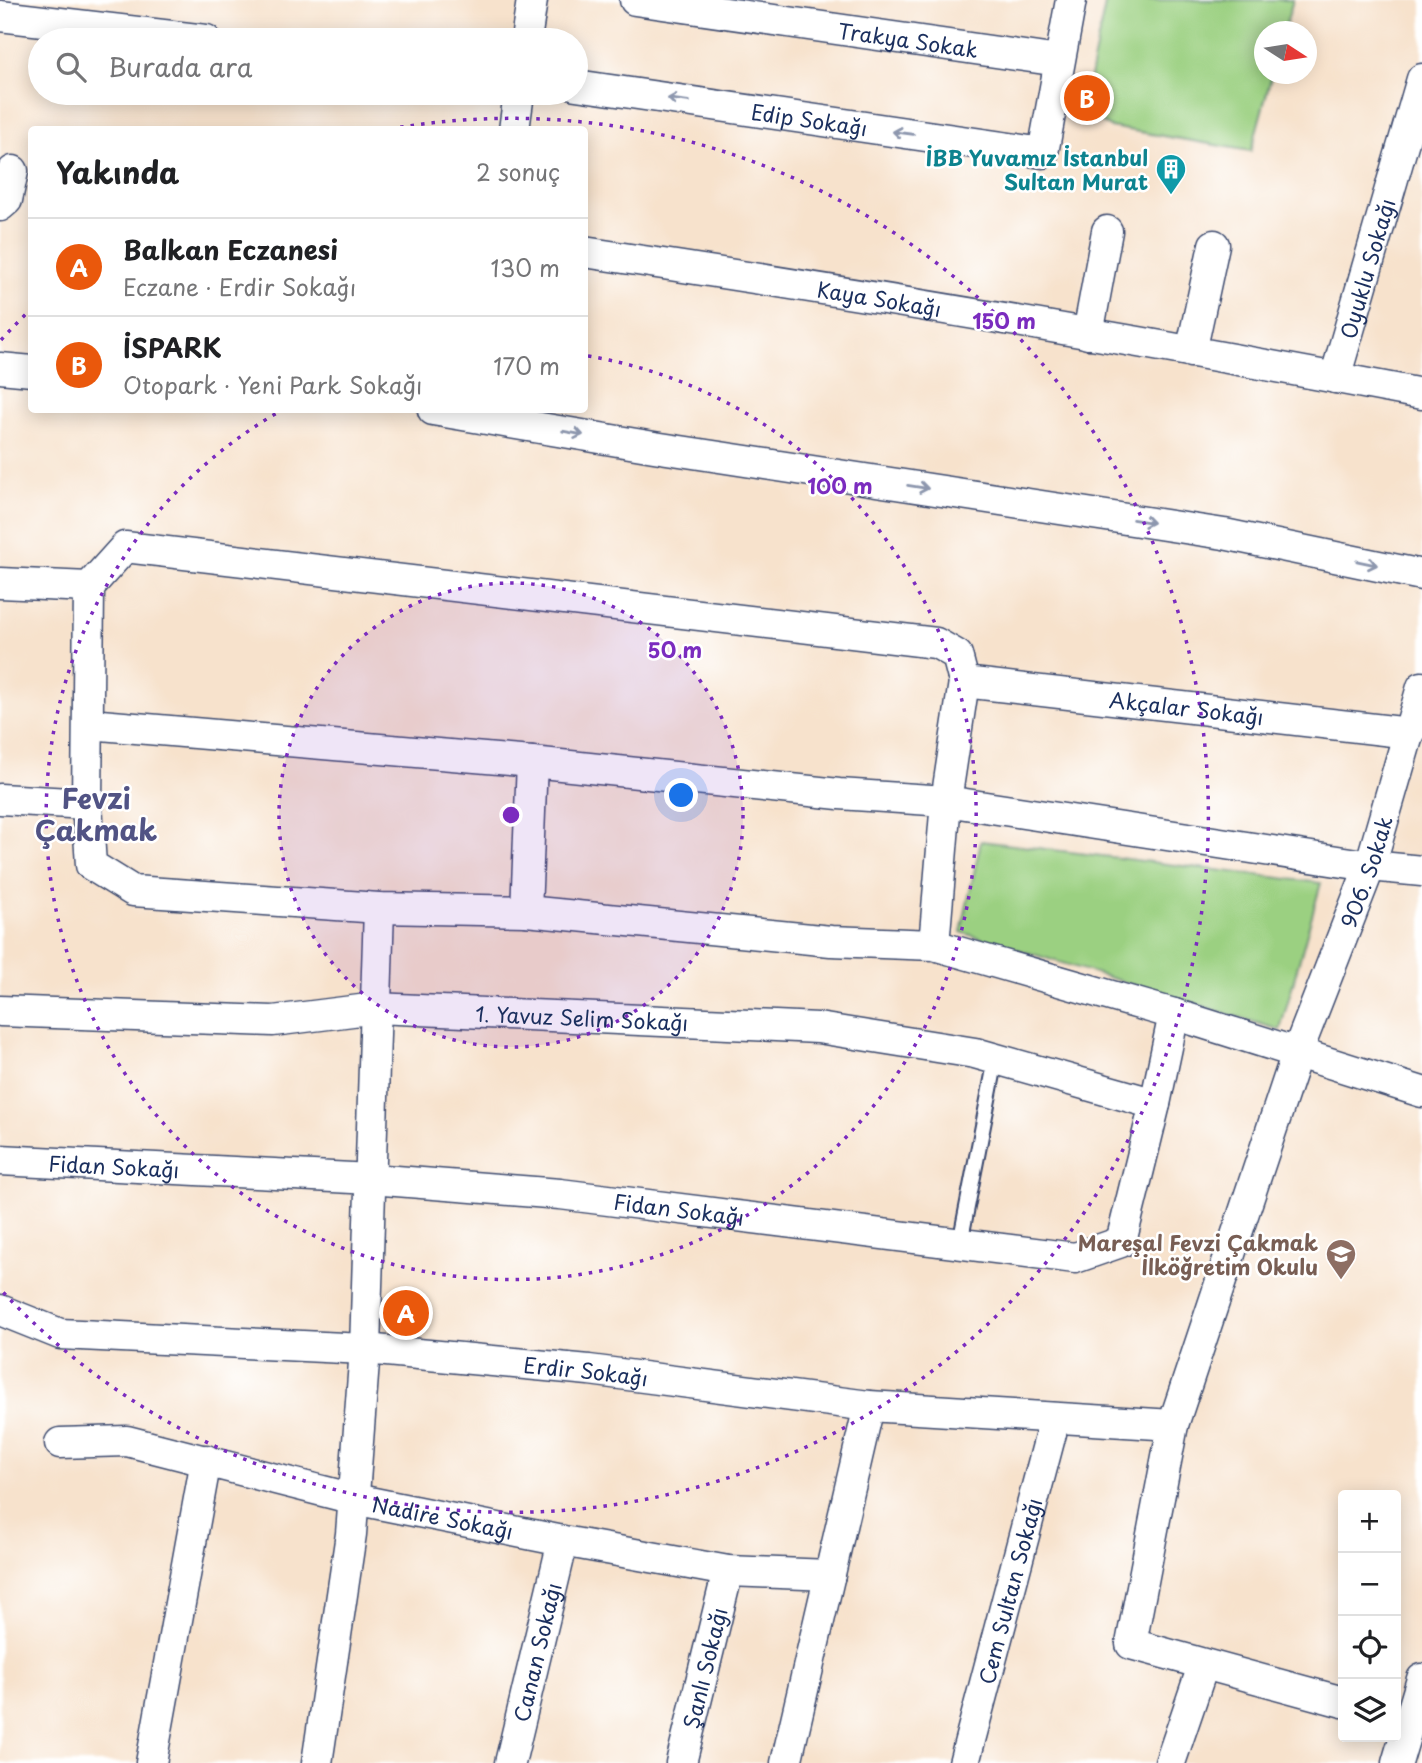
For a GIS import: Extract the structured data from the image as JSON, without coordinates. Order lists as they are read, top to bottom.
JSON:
{
  "streets": {
    "street": [
      "Trakya Sokak",
      "Edip Sokağı",
      "Oyuklu Sokağı",
      "Kaya Sokağı",
      "Akçalar Sokağı",
      "906. Sokak",
      "1. Yavuz Selim Sokağı",
      "Fidan Sokağı",
      "Erdir Sokağı",
      "Nadire Sokağı",
      "Cem Sultan Sokağı",
      "Canan Sokağı",
      "Şanlı Sokağı"
    ]
  },
  "crossings": [
    ["Trakya Sokak", "Edip Sokağı"],
    ["Oyuklu Sokağı", "Kaya Sokağı"],
    ["Akçalar Sokağı", "906. Sokak"],
    ["906. Sokak", "Erdir Sokağı"],
    ["1. Yavuz Selim Sokağı", "Fidan Sokağı"],
    ["Erdir Sokağı", "Cem Sultan Sokağı"],
    ["Nadire Sokağı", "Canan Sokağı"],
    ["Nadire Sokağı", "Şanlı Sokağı"]
  ],
  "one_way": ["Edip Sokağı"],
  "districts": ["Fevzi Çakmak"],
  "places": {
    "building": ["İBB Yuvamız İstanbul Sultan Murat"],
    "school or university": ["Mareşal Fevzi Çakmak İlköğretim Okulu"]
  },
  "north": "right",
  "page": {
    "search": "Burada ara",
    "pins": ["B", "A"],
    "heading": ["Yakında", "2 sonuç"],
    "list": [
      {
        "mark": "A",
        "name": "Balkan Eczanesi",
        "note": "Eczane · Erdir Sokağı",
        "value": "130 m"
      },
      {
        "mark": "B",
        "name": "İSPARK",
        "note": "Otopark · Yeni Park Sokağı",
        "value": "170 m"
      }
    ],
    "map_buttons": ["+", "−"]
  },
  "rings": ["150 m", "100 m", "50 m"]
}
